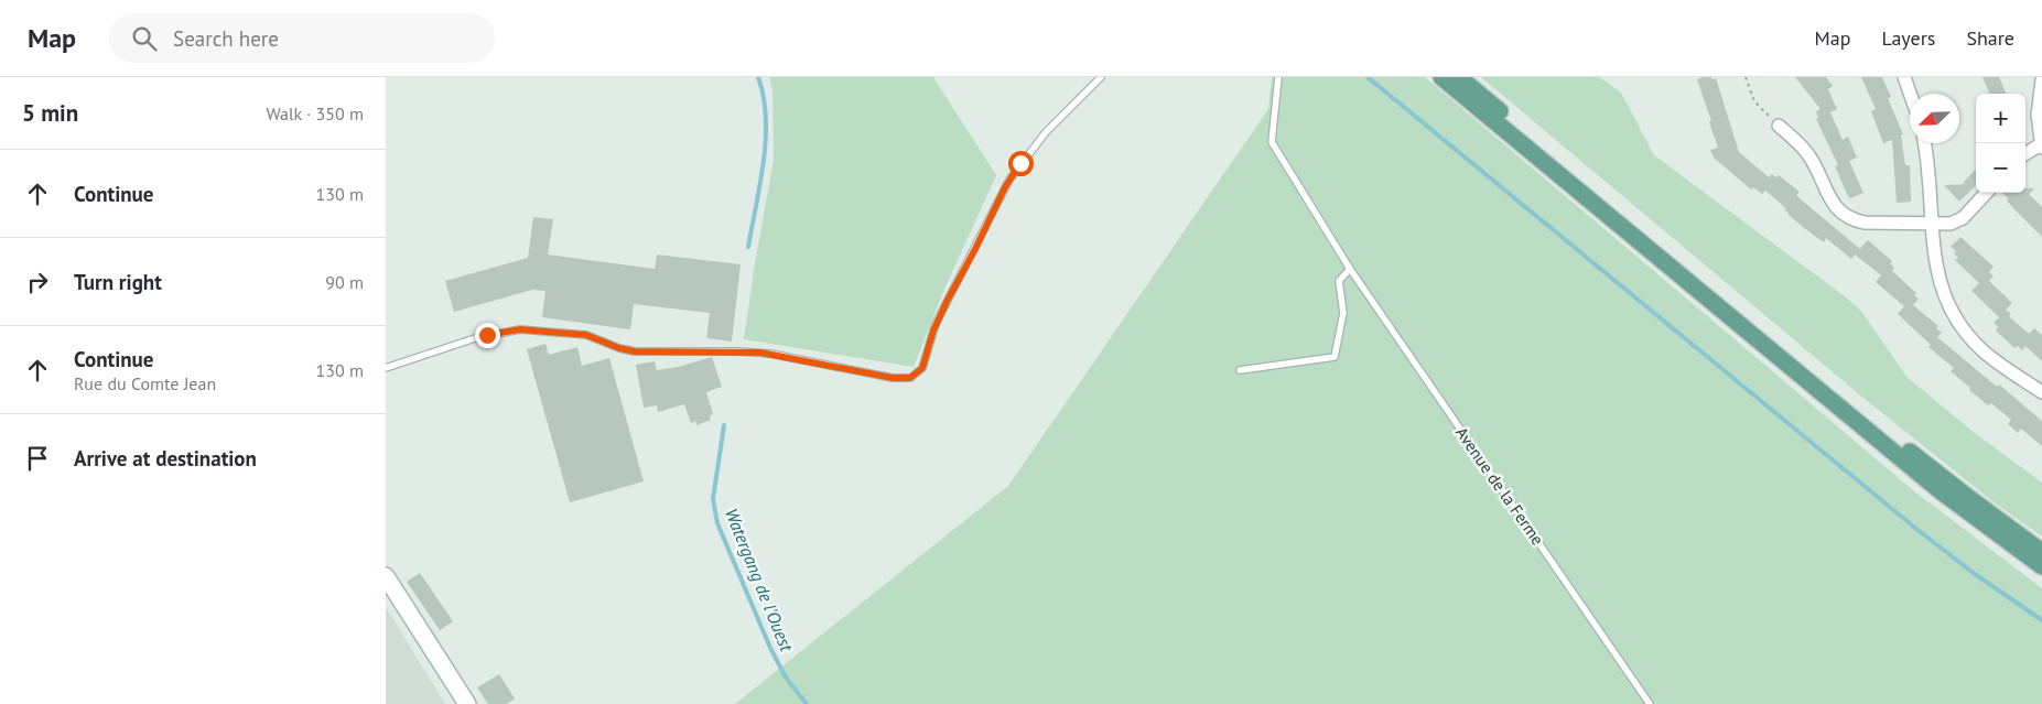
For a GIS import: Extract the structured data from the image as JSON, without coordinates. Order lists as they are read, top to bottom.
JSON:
{
  "streets": {
    "lane": ["Avenue de la Ferme"]
  },
  "water": ["Watergang de l'Ouest"],
  "north": "bottom left",
  "page": {
    "header": "Map",
    "search": "Search here",
    "nav": ["Map", "Layers", "Share"],
    "heading": ["5 min", "Walk · 350 m"],
    "map_buttons": ["+", "−"],
    "list": [
      ["Continue", "130 m"],
      ["Turn right", "90 m"],
      ["Continue", "Rue du Comte Jean", "130 m"],
      "Arrive at destination"
    ]
  }
}
